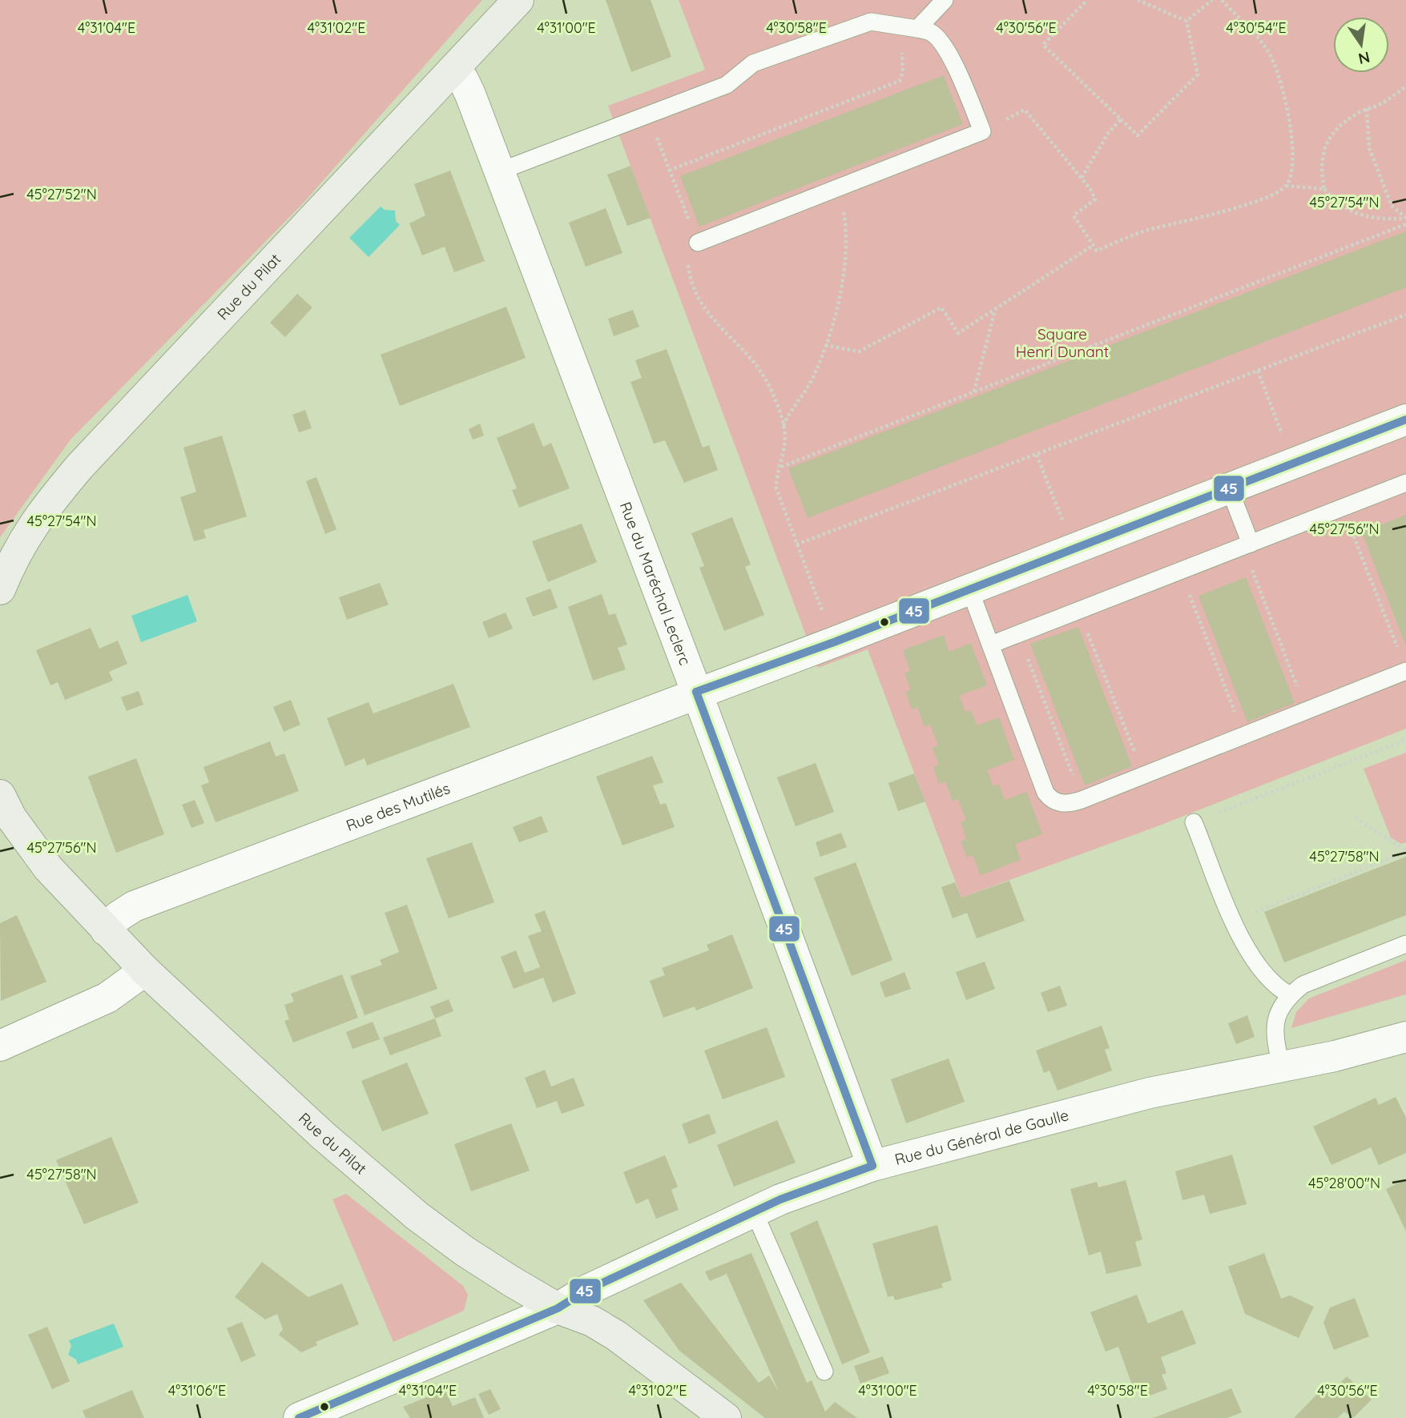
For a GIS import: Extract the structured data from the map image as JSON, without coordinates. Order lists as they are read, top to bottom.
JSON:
{
  "streets": {
    "main road": ["Rue du Pilat"],
    "street": ["Rue du Maréchal Leclerc", "Rue des Mutilés", "Rue du Général de Gaulle"]
  },
  "crossings": [
    ["Rue du Pilat", "Rue du Maréchal Leclerc"],
    ["Rue du Pilat", "Rue des Mutilés"],
    ["Rue du Pilat", "Rue du Général de Gaulle"],
    ["Rue du Maréchal Leclerc", "Rue des Mutilés"],
    ["Rue du Maréchal Leclerc", "Rue du Général de Gaulle"]
  ],
  "parks": ["Square Henri Dunant"],
  "lines": ["transit line 45"],
  "north": "bottom",
  "coordinates": [
    "4°31'04\"E",
    "4°31'02\"E",
    "4°31'00\"E",
    "4°30'58\"E",
    "4°30'56\"E",
    "4°30'54\"E",
    "45°27'52\"N",
    "45°27'54\"N",
    "45°27'56\"N",
    "45°27'58\"N",
    "45°28'00\"N",
    "4°31'06\"E"
  ]
}
